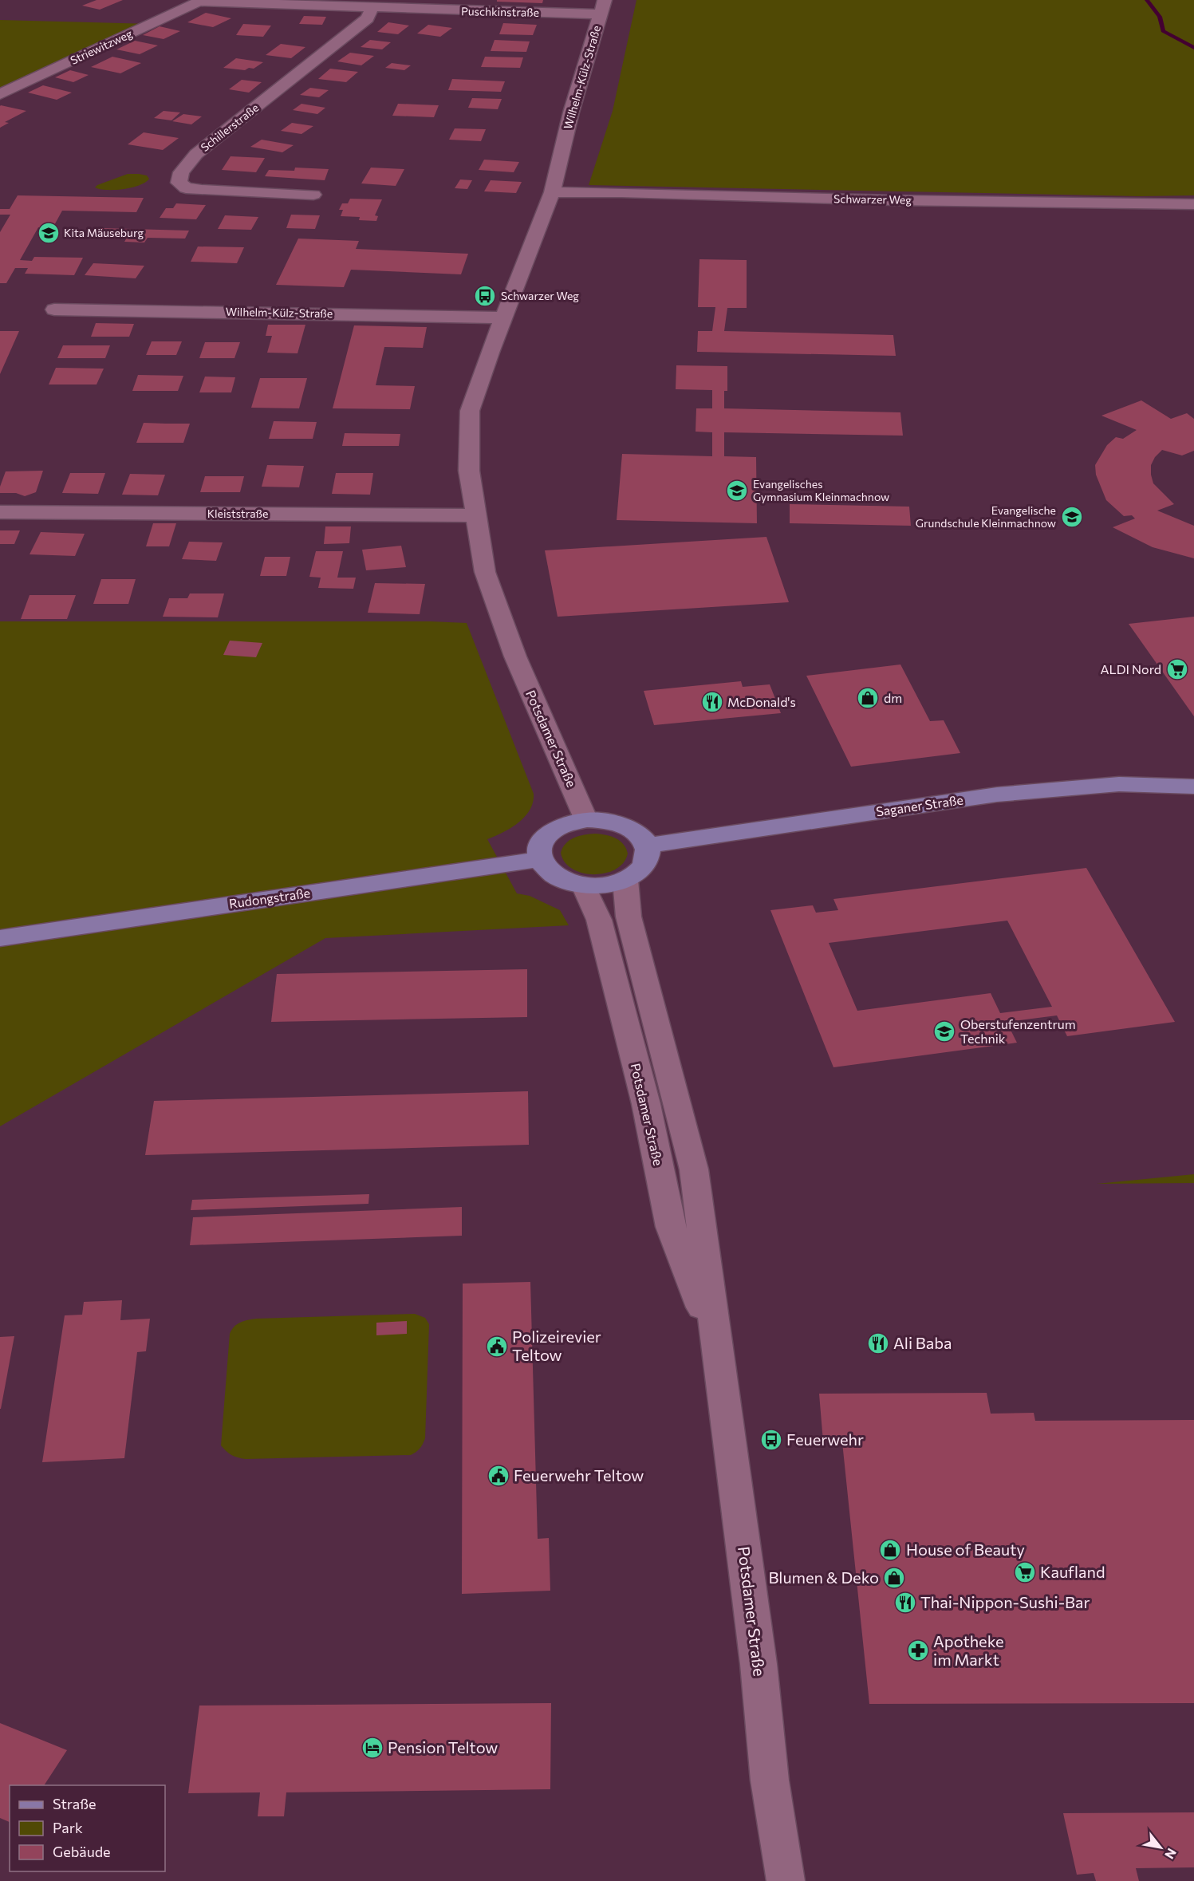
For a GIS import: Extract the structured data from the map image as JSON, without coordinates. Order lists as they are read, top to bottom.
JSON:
{
  "streets": {
    "main road": ["Saganer Straße", "Rudongstraße"],
    "street": [
      "Puschkinstraße",
      "Striewitzweg",
      "Wilhelm-Külz-Straße",
      "Schillerstraße",
      "Schwarzer Weg",
      "Kleiststraße",
      "Potsdamer Straße"
    ]
  },
  "crossings": [
    ["Puschkinstraße", "Striewitzweg"],
    ["Puschkinstraße", "Wilhelm-Külz-Straße"],
    ["Puschkinstraße", "Schillerstraße"],
    ["Wilhelm-Külz-Straße", "Schwarzer Weg"],
    ["Wilhelm-Külz-Straße", "Kleiststraße"],
    ["Wilhelm-Külz-Straße", "Potsdamer Straße"],
    ["Potsdamer Straße", "Saganer Straße"],
    ["Potsdamer Straße", "Rudongstraße"],
    ["Saganer Straße", "Rudongstraße"]
  ],
  "places": {
    "school or university": [
      "Kita Mäuseburg",
      "Evangelisches Gymnasium Kleinmachnow",
      "Evangelische Grundschule Kleinmachnow",
      "Oberstufenzentrum Technik"
    ],
    "bus stop": ["Schwarzer Weg", "Feuerwehr"],
    "supermarket": ["ALDI Nord", "Kaufland"],
    "shop": ["dm", "House of Beauty", "Blumen & Deko"],
    "restaurant": ["McDonald's", "Ali Baba", "Thai-Nippon-Sushi-Bar"],
    "public building": ["Polizeirevier Teltow", "Feuerwehr Teltow"],
    "pharmacy": ["Apotheke im Markt"],
    "hotel": ["Pension Teltow"]
  },
  "legend": ["Straße", "Park", "Gebäude"],
  "north": "bottom right"
}
